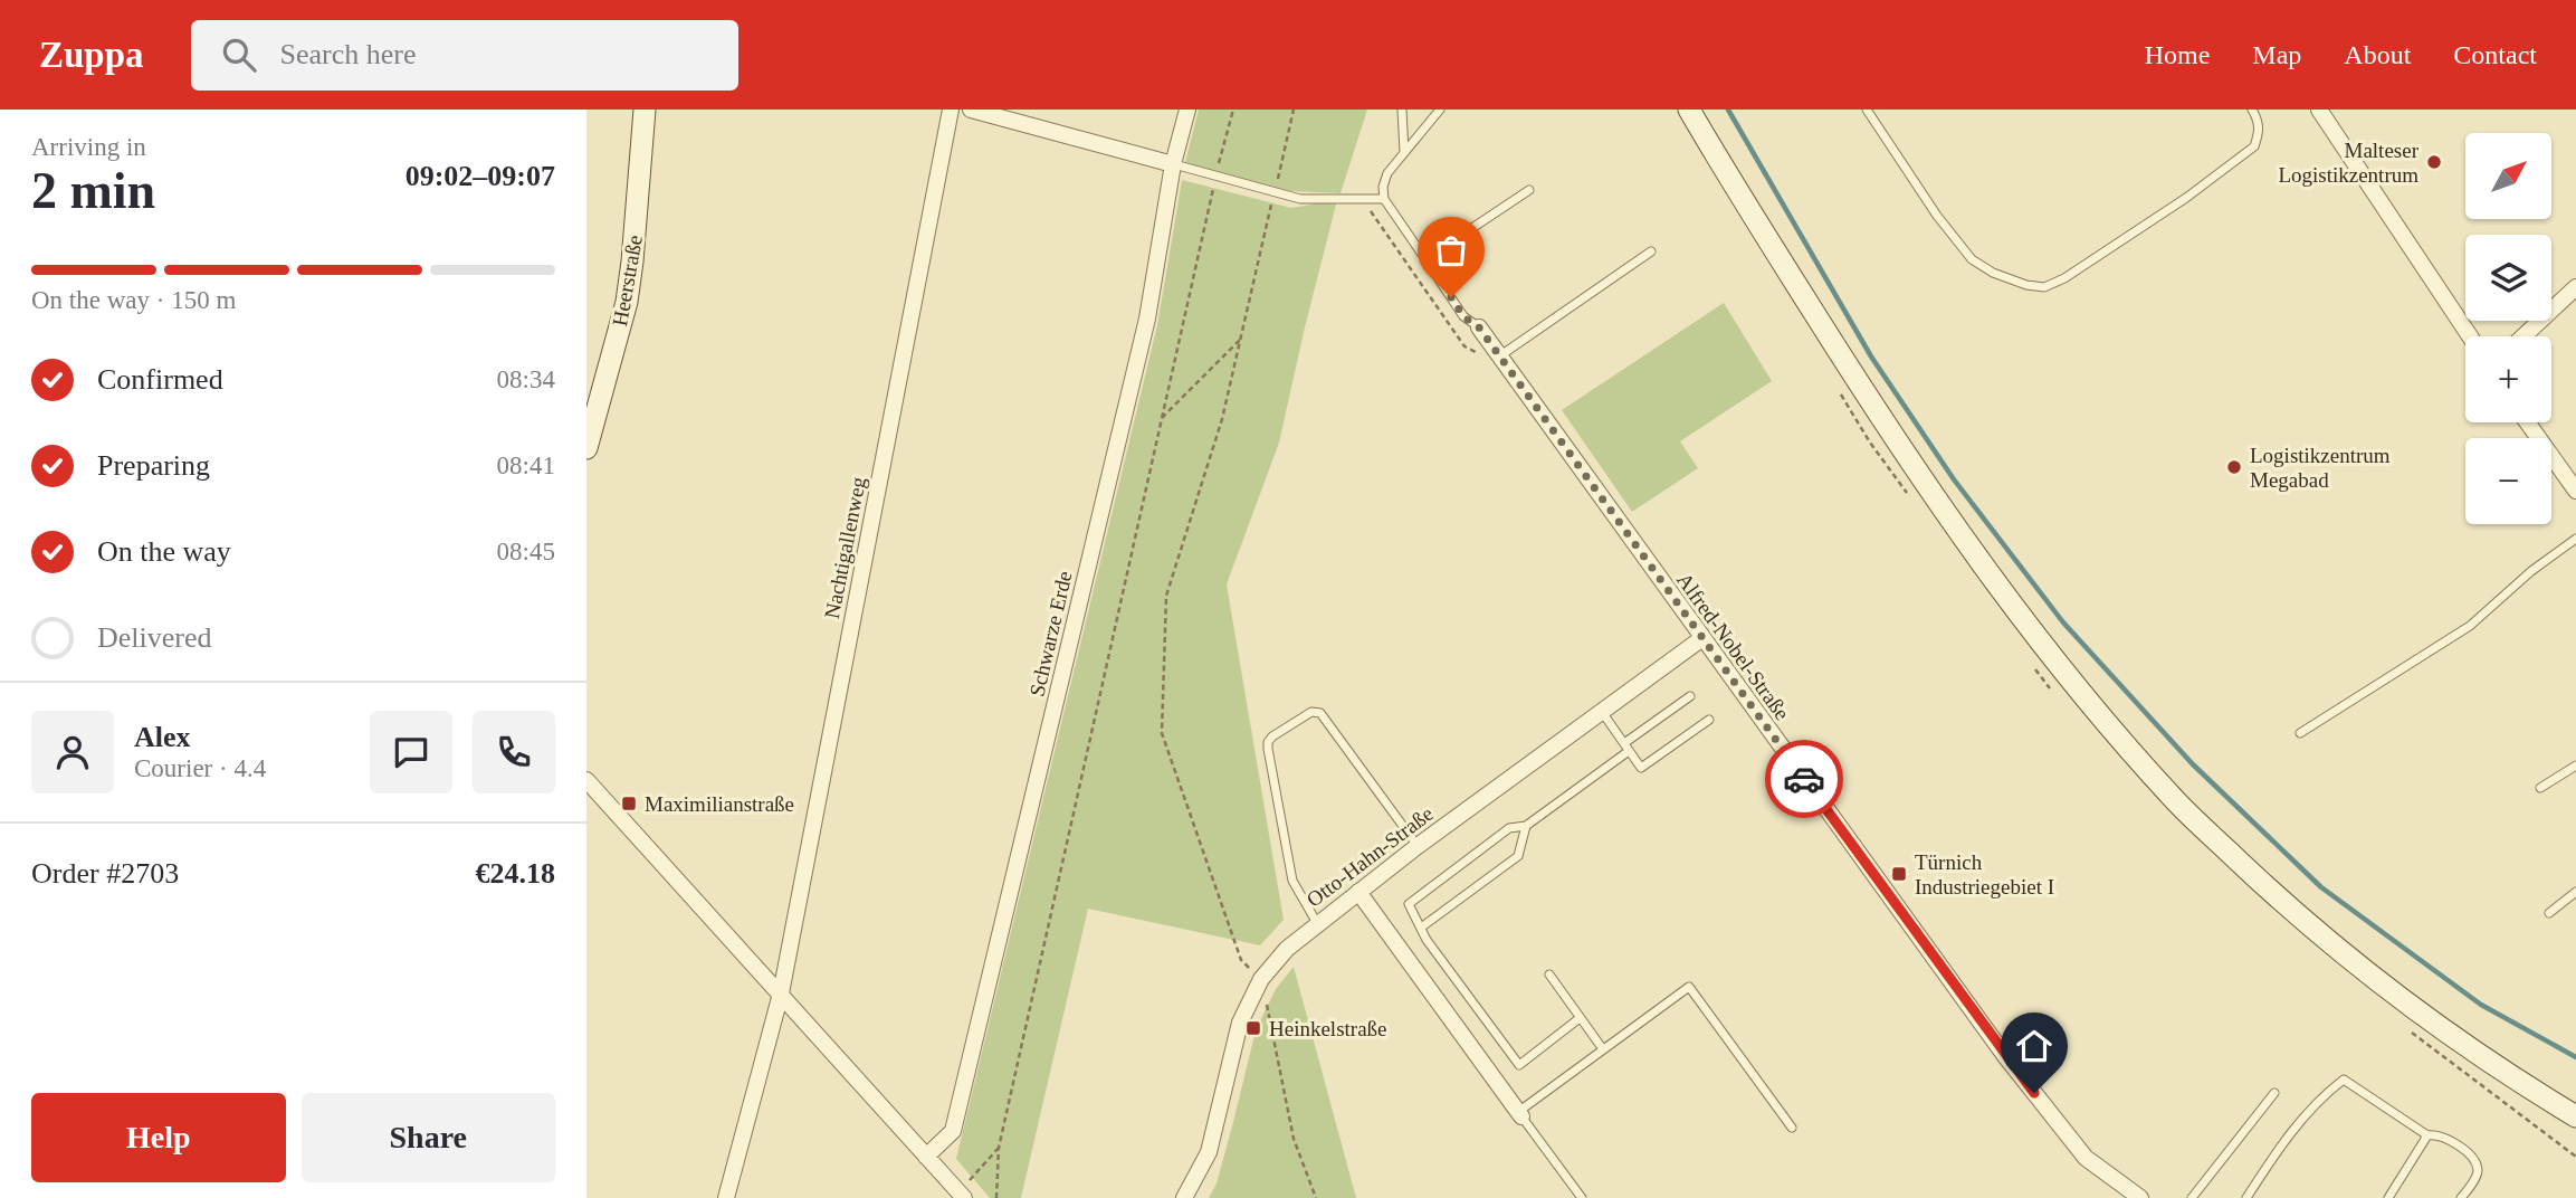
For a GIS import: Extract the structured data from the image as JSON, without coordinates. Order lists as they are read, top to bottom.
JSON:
{
  "streets": {
    "main road": ["Heerstraße"],
    "street": [
      "Nachtigallenweg",
      "Schwarze Erde",
      "Alfred-Nobel-Straße",
      "Otto-Hahn-Straße"
    ]
  },
  "crossings": [
    ["Alfred-Nobel-Straße", "Otto-Hahn-Straße"]
  ],
  "places": {
    "other": ["Malteser Logistikzentrum", "Logistikzentrum Megabad"],
    "transit": ["Maximilianstraße", "Türnich Industriegebiet I", "Heinkelstraße"]
  },
  "north": "top right",
  "page": {
    "header": "Zuppa",
    "search": "Search here",
    "nav": [
      "Home",
      "Map",
      "About",
      "Contact"
    ],
    "heading": ["2 min", "Arriving in", "09:02–09:07"],
    "panel": [
      "Alex",
      "Courier · 4.4",
      "Order #2703",
      "€24.18"
    ],
    "map_buttons": ["+", "−"],
    "bar": "On the way · 150 m",
    "list": [
      ["Confirmed", "08:34"],
      ["Preparing", "08:41"],
      ["On the way", "08:45"],
      "Delivered"
    ],
    "buttons": ["Help", "Share"]
  }
}
